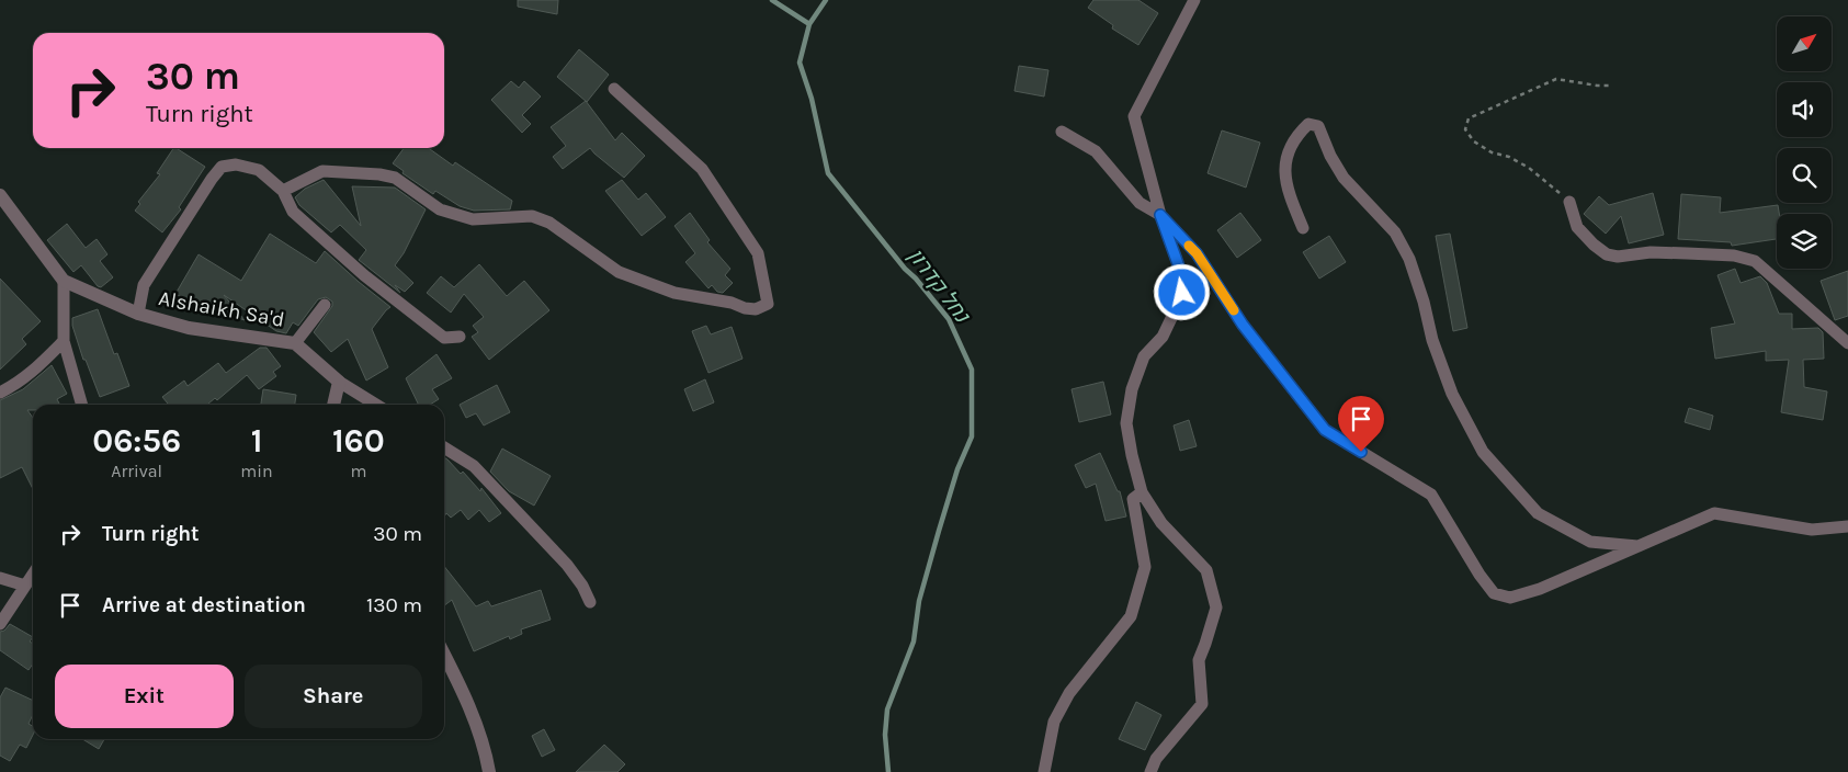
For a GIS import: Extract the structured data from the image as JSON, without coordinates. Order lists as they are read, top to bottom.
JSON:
{
  "streets": {
    "street": ["Alshaikh Sa'd"]
  },
  "water": ["נחל קדרון"],
  "north": "top right",
  "page": {
    "turn": ["30 m", "Turn right"],
    "eta": [
      "06:56",
      "Arrival",
      "1",
      "min",
      "160",
      "m"
    ],
    "list": [
      {
        "name": "Turn right",
        "value": "30 m"
      },
      {
        "name": "Arrive at destination",
        "value": "130 m"
      }
    ],
    "buttons": ["Exit", "Share"]
  }
}
